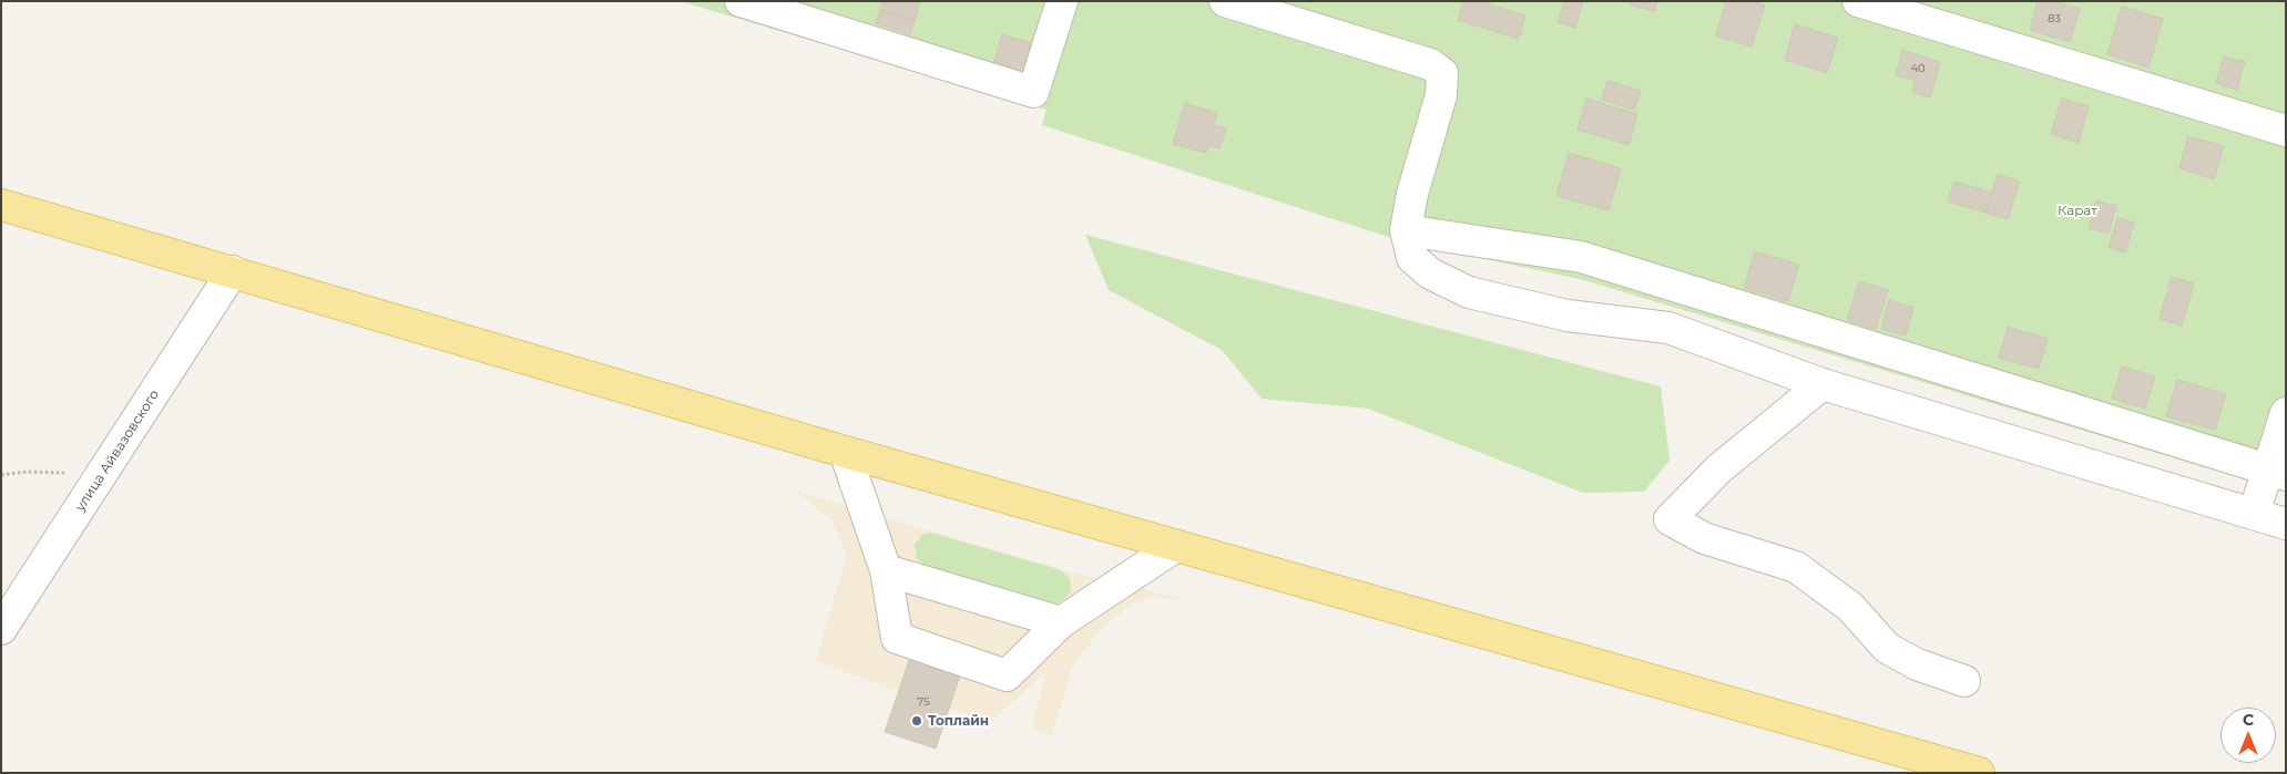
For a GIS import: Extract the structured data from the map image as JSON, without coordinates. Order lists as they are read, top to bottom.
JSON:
{
  "streets": {
    "street": ["улица Айвазовского"]
  },
  "parks": ["Карат"],
  "places": ["Топлайн"],
  "house_numbers": ["83", "40", "75"],
  "north": "top"
}
